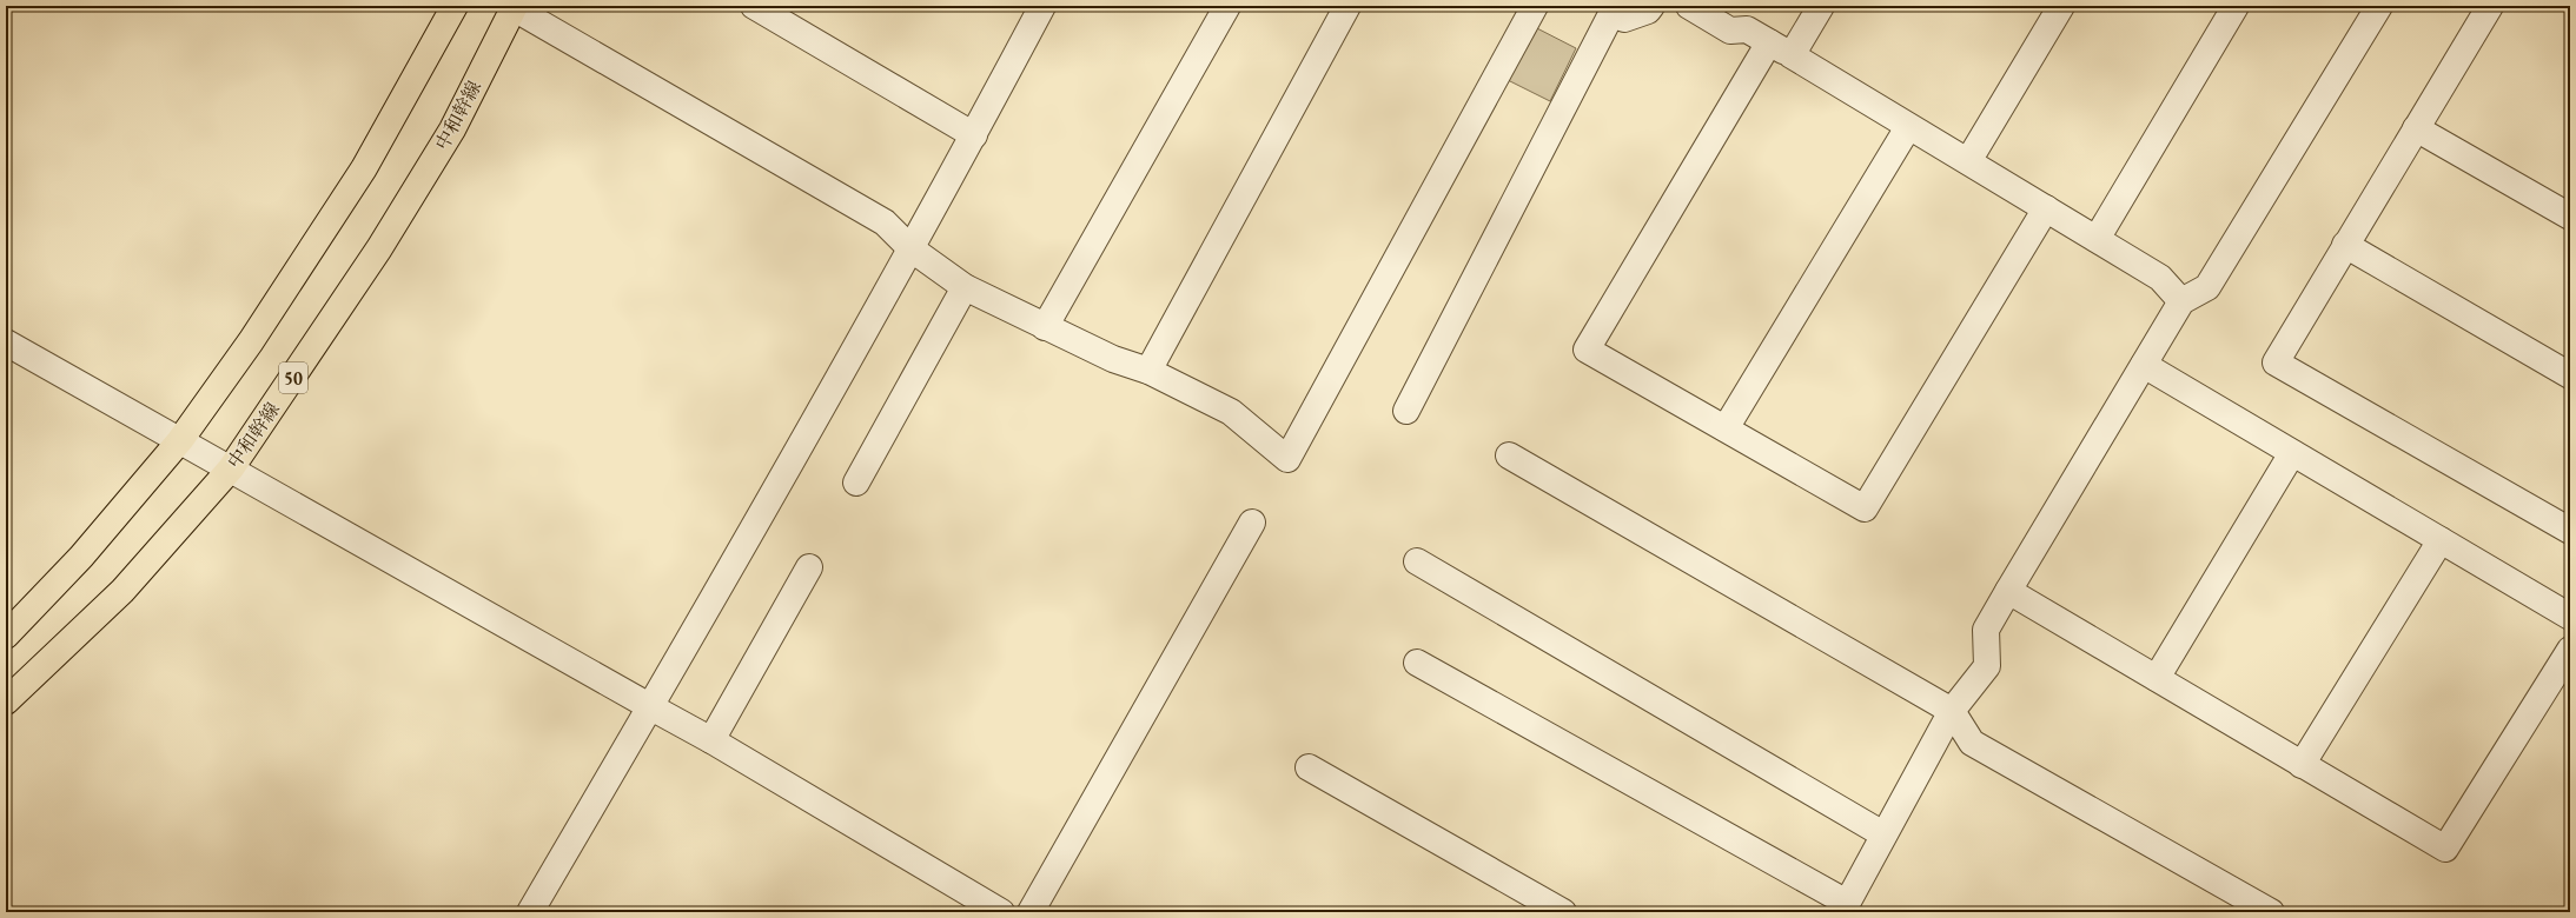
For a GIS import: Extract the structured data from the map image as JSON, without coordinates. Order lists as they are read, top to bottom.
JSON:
{
  "streets": {
    "main road": ["中和幹線", "50"]
  }
}
